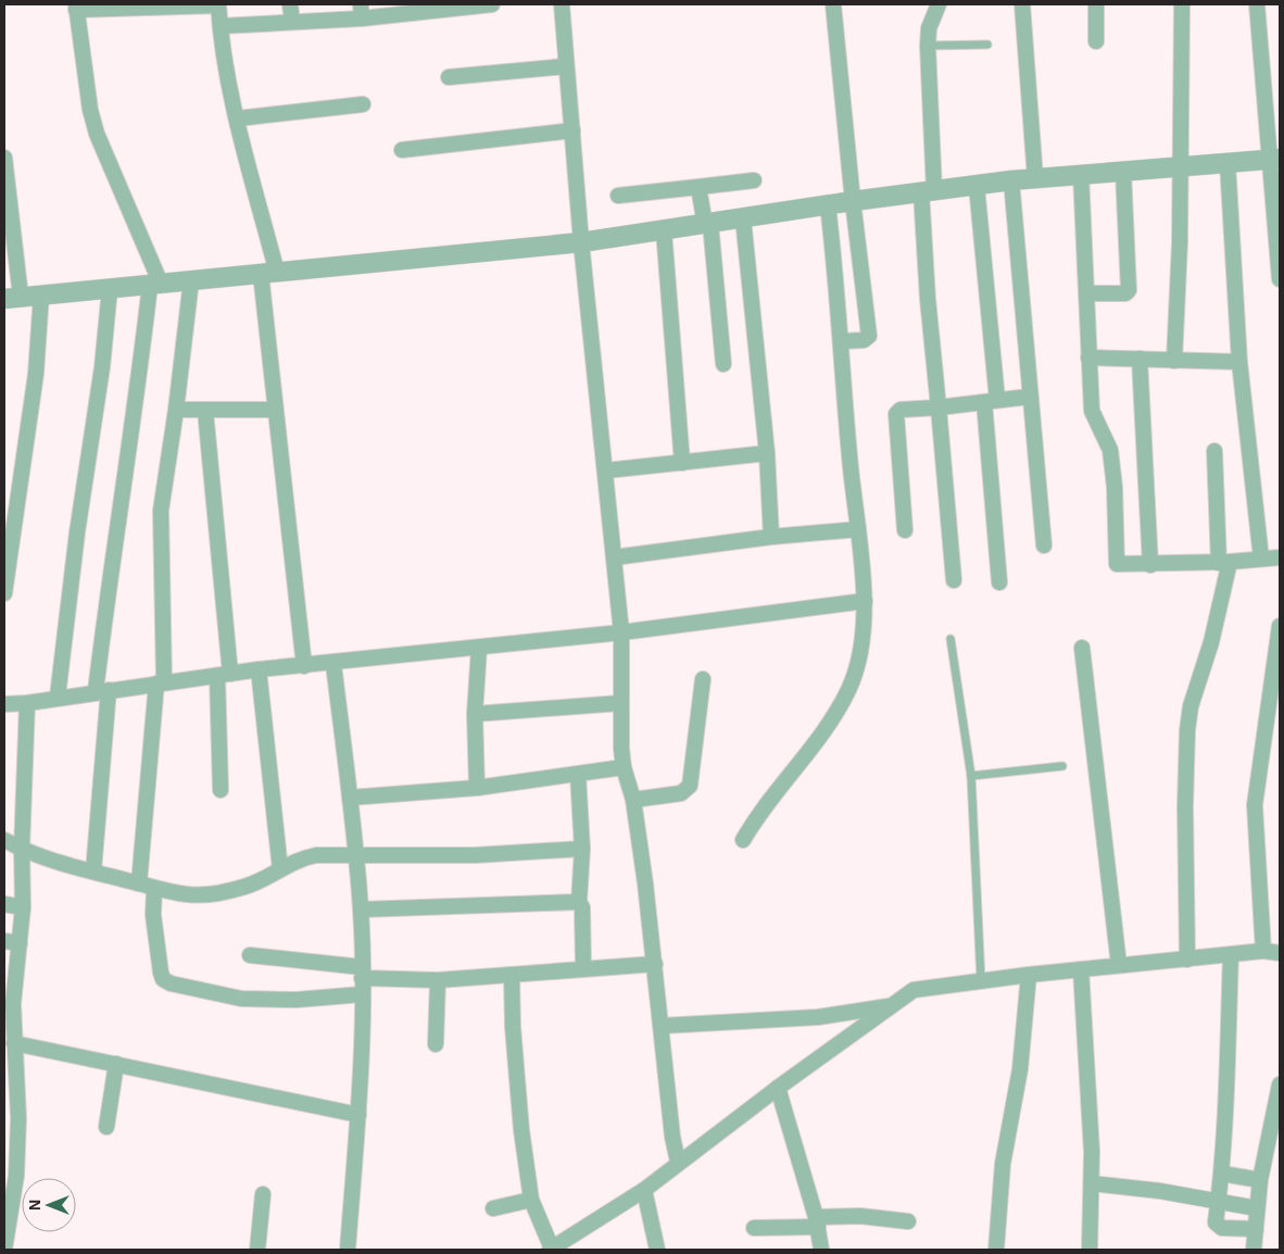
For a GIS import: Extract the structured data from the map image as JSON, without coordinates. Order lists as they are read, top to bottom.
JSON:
{
  "north": "left"
}
